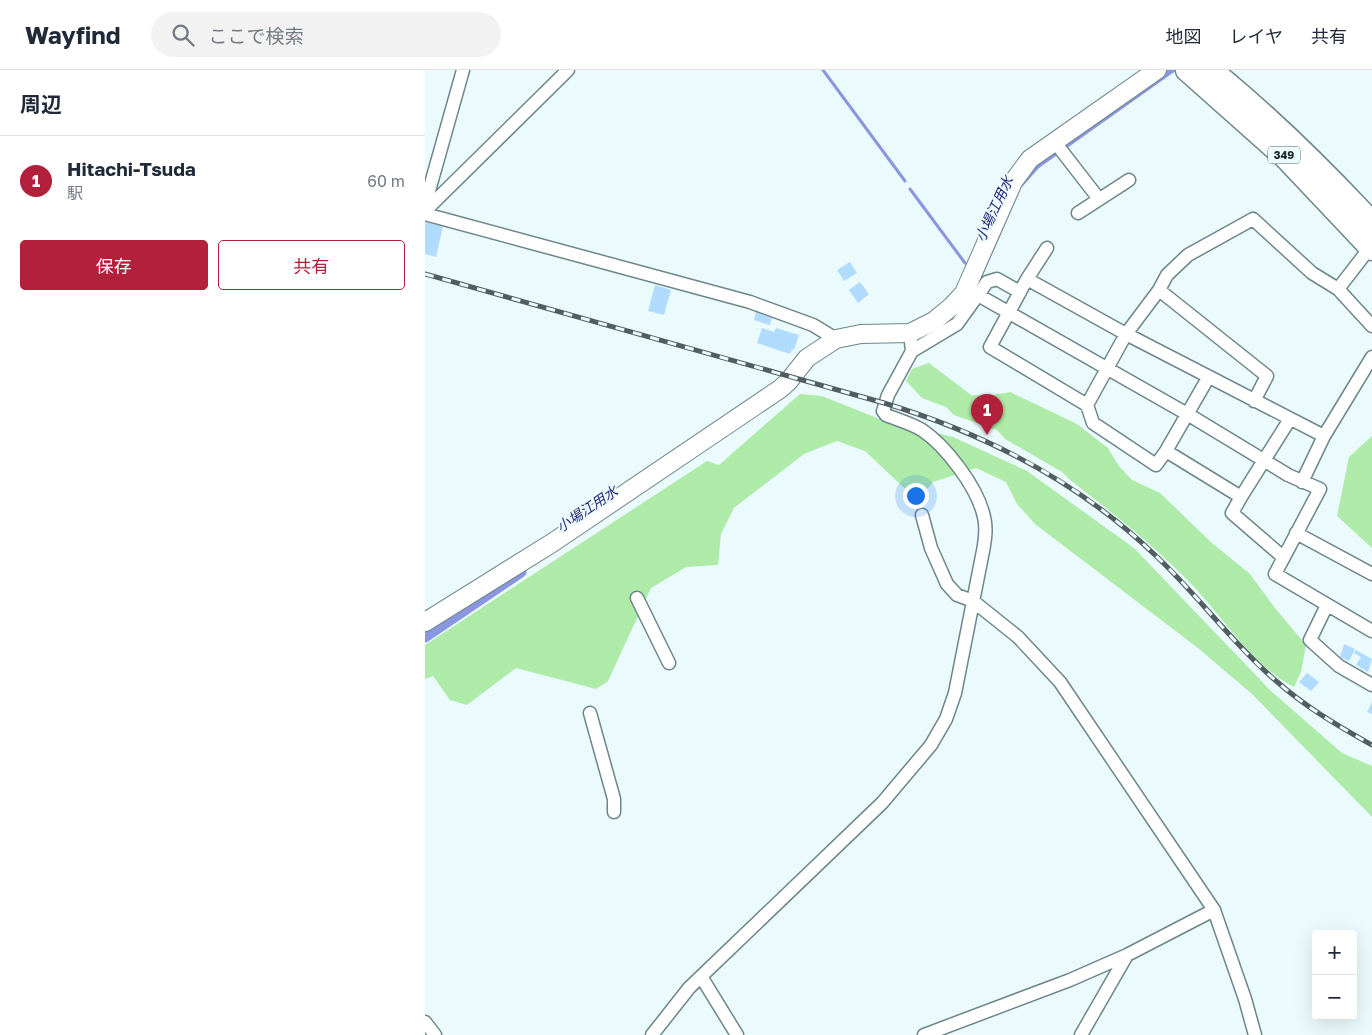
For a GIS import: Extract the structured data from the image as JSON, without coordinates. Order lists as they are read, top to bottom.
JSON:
{
  "streets": {
    "highway": ["349"]
  },
  "water": ["小場江用水"],
  "page": {
    "header": "Wayfind",
    "search": "ここで検索",
    "nav": ["地図", "レイヤ", "共有"],
    "heading": "周辺",
    "list": [
      {
        "mark": "1",
        "name": "Hitachi-Tsuda",
        "note": "駅",
        "value": "60 m"
      }
    ],
    "buttons": ["保存", "共有"],
    "pins": "1",
    "map_buttons": ["+", "−"]
  }
}
